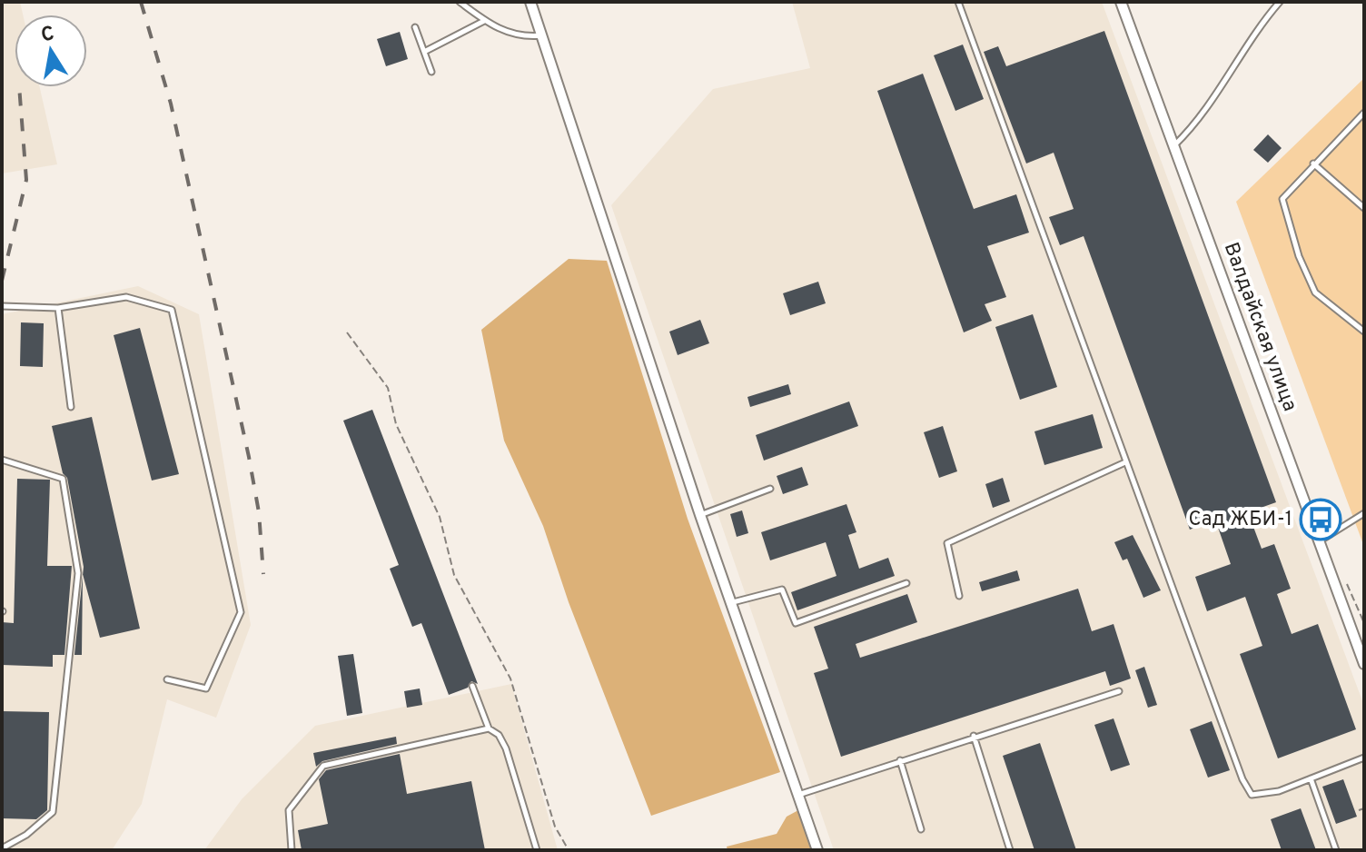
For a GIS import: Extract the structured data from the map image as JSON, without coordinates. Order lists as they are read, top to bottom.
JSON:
{
  "streets": {
    "street": ["Валдайская улица"]
  },
  "places": {
    "bus stop": ["Сад ЖБИ-1"]
  },
  "north": "top"
}
